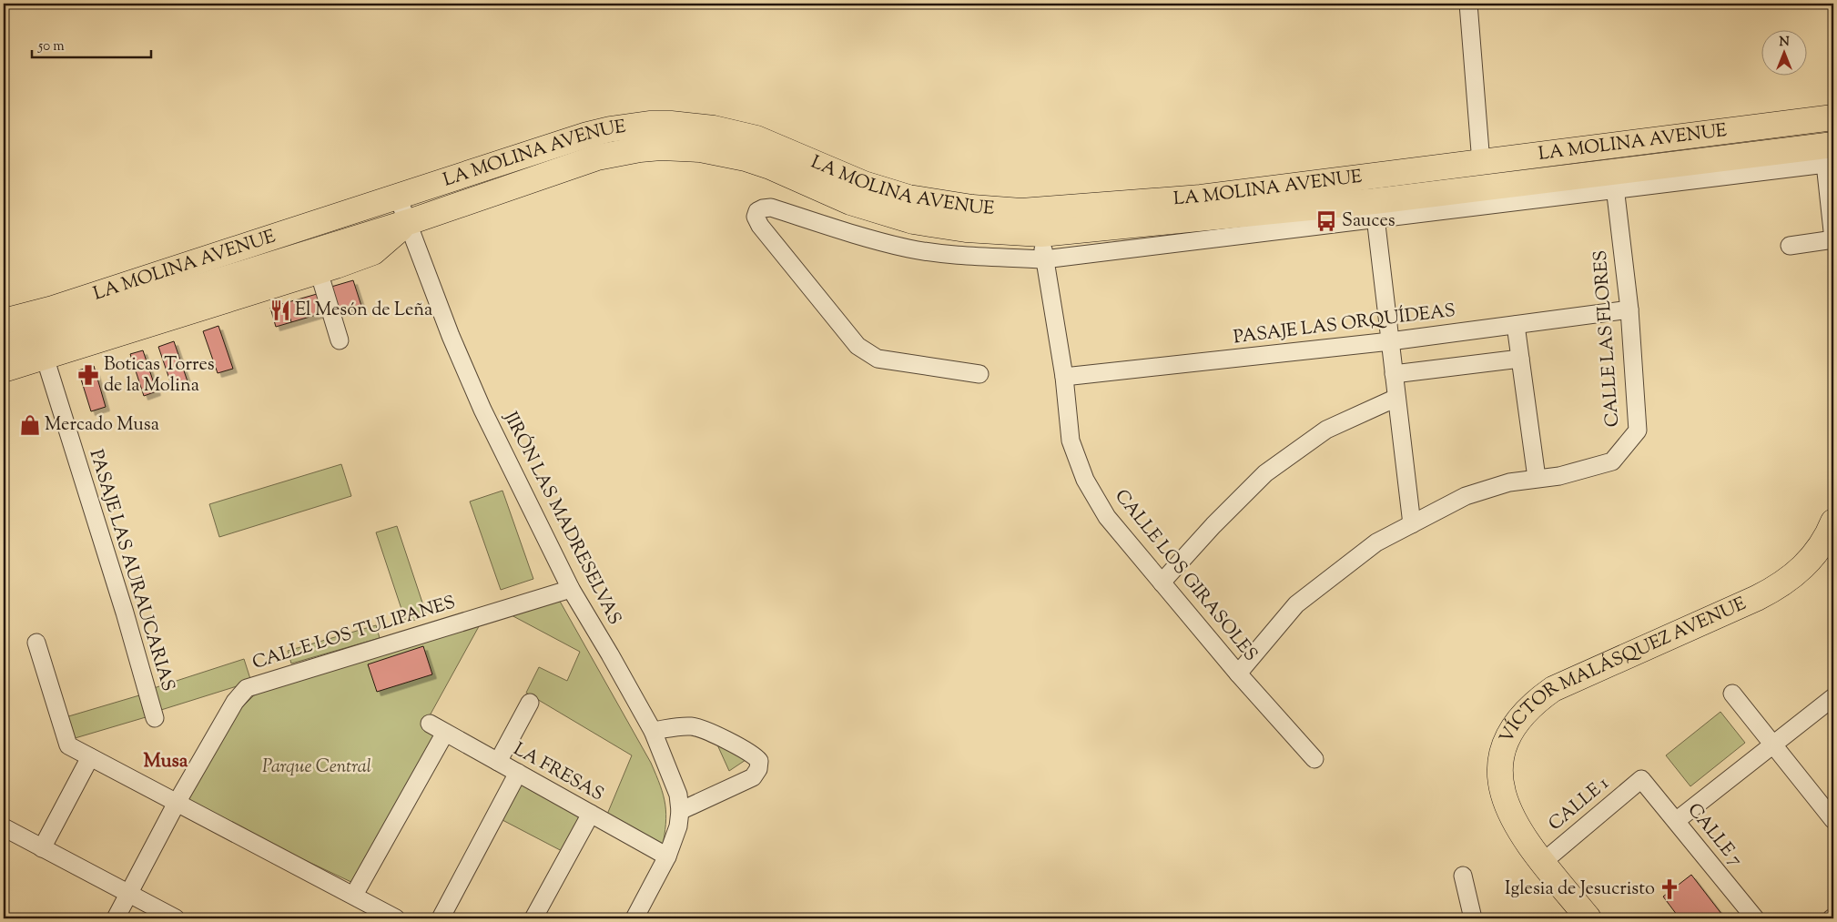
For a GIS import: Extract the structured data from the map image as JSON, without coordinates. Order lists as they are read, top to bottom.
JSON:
{
  "streets": {
    "main road": ["LA MOLINA AVENUE", "VÍCTOR MALÁSQUEZ AVENUE"],
    "street": [
      "PASAJE LAS ORQUÍDEAS",
      "CALLE LAS FLORES",
      "JIRÓN LAS MADRESELVAS",
      "PASAJE LAS AURAUCARIAS",
      "CALLE LOS GIRASOLES",
      "CALLE LOS TULIPANES",
      "LA FRESAS",
      "CALLE 1",
      "CALLE 7"
    ]
  },
  "crossings": [
    ["LA MOLINA AVENUE", "CALLE LAS FLORES"],
    ["LA MOLINA AVENUE", "JIRÓN LAS MADRESELVAS"],
    ["LA MOLINA AVENUE", "PASAJE LAS AURAUCARIAS"],
    ["LA MOLINA AVENUE", "CALLE LOS GIRASOLES"],
    ["PASAJE LAS ORQUÍDEAS", "CALLE LAS FLORES"],
    ["PASAJE LAS ORQUÍDEAS", "CALLE LOS GIRASOLES"],
    ["CALLE LAS FLORES", "CALLE LOS GIRASOLES"],
    ["JIRÓN LAS MADRESELVAS", "CALLE LOS TULIPANES"],
    ["JIRÓN LAS MADRESELVAS", "LA FRESAS"],
    ["VÍCTOR MALÁSQUEZ AVENUE", "CALLE 1"],
    ["CALLE 1", "CALLE 7"]
  ],
  "districts": ["Musa"],
  "parks": ["Parque Central"],
  "places": {
    "bus stop": ["Sauces"],
    "restaurant": ["El Mesón de Leña"],
    "pharmacy": ["Boticas Torres de la Molina"],
    "shop": ["Mercado Musa"],
    "church": ["Iglesia de Jesucristo"]
  },
  "scale_bar": "50 m",
  "north": "top"
}
